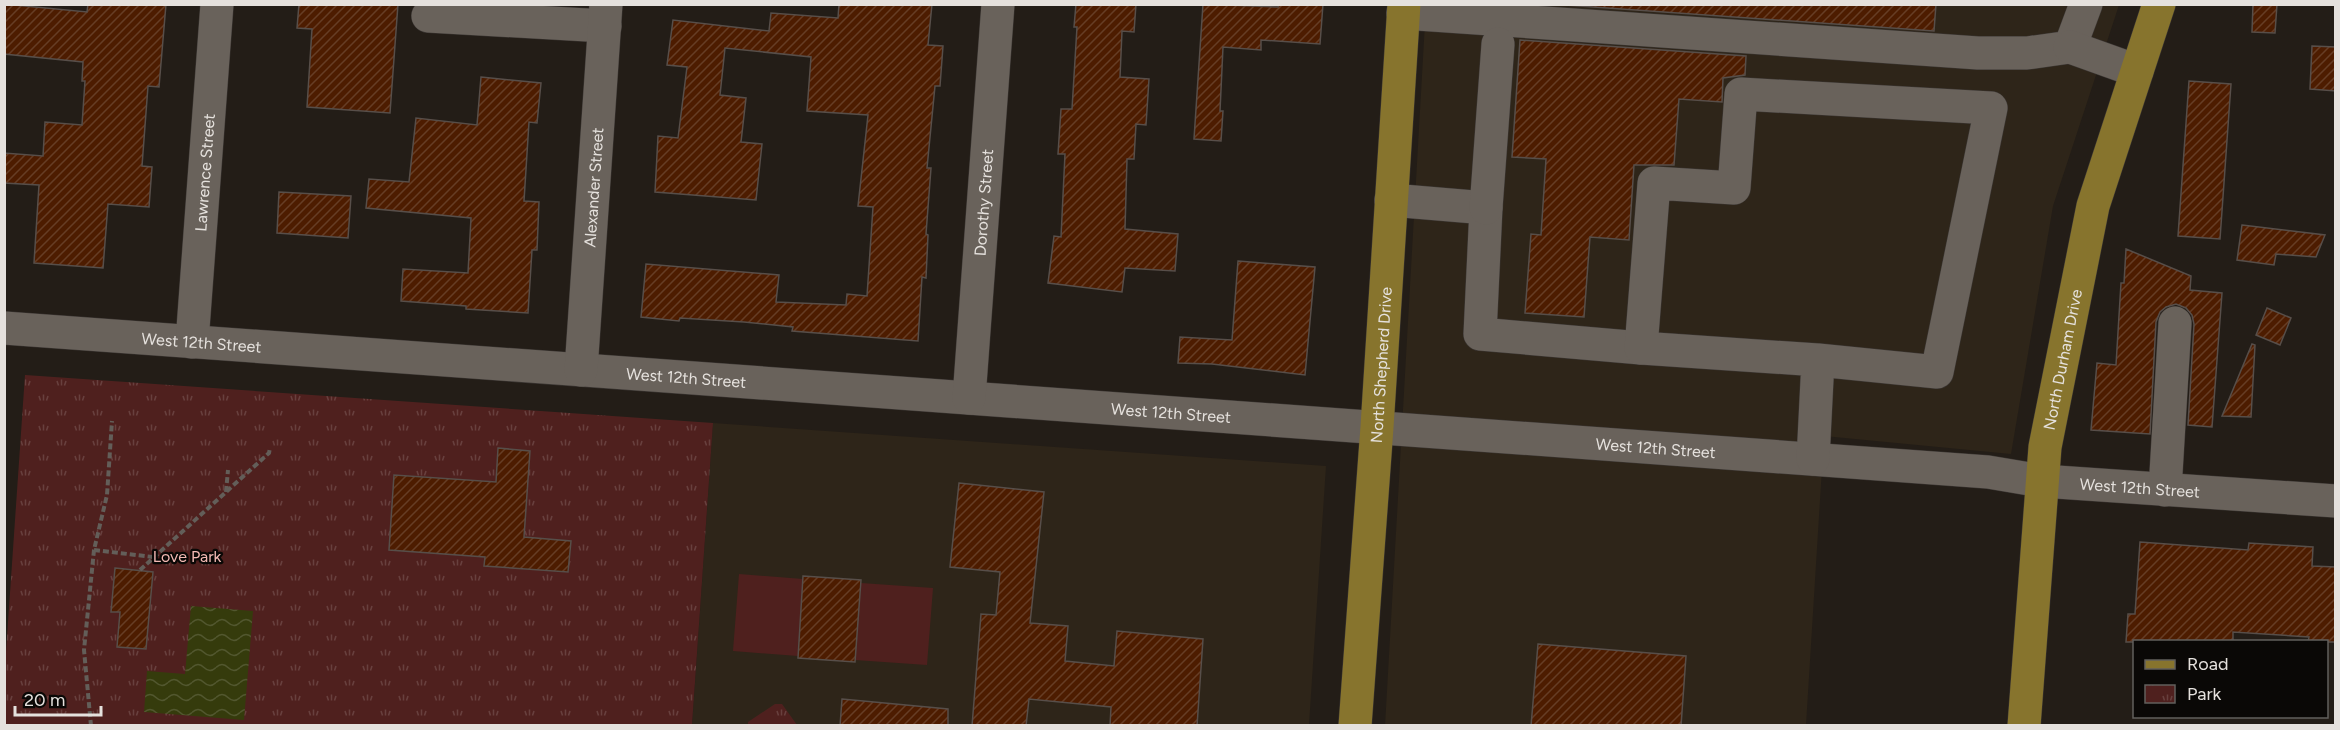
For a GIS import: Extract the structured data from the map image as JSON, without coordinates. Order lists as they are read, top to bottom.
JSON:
{
  "streets": {
    "main road": ["North Durham Drive", "North Shepherd Drive"],
    "street": [
      "Lawrence Street",
      "Alexander Street",
      "Dorothy Street",
      "West 12th Street"
    ]
  },
  "crossings": [
    ["Lawrence Street", "West 12th Street"],
    ["Alexander Street", "West 12th Street"],
    ["Dorothy Street", "West 12th Street"],
    ["West 12th Street", "North Durham Drive"],
    ["West 12th Street", "North Shepherd Drive"]
  ],
  "parks": ["Love Park"],
  "legend": ["Road", "Park"],
  "scale_bar": "20 m"
}
